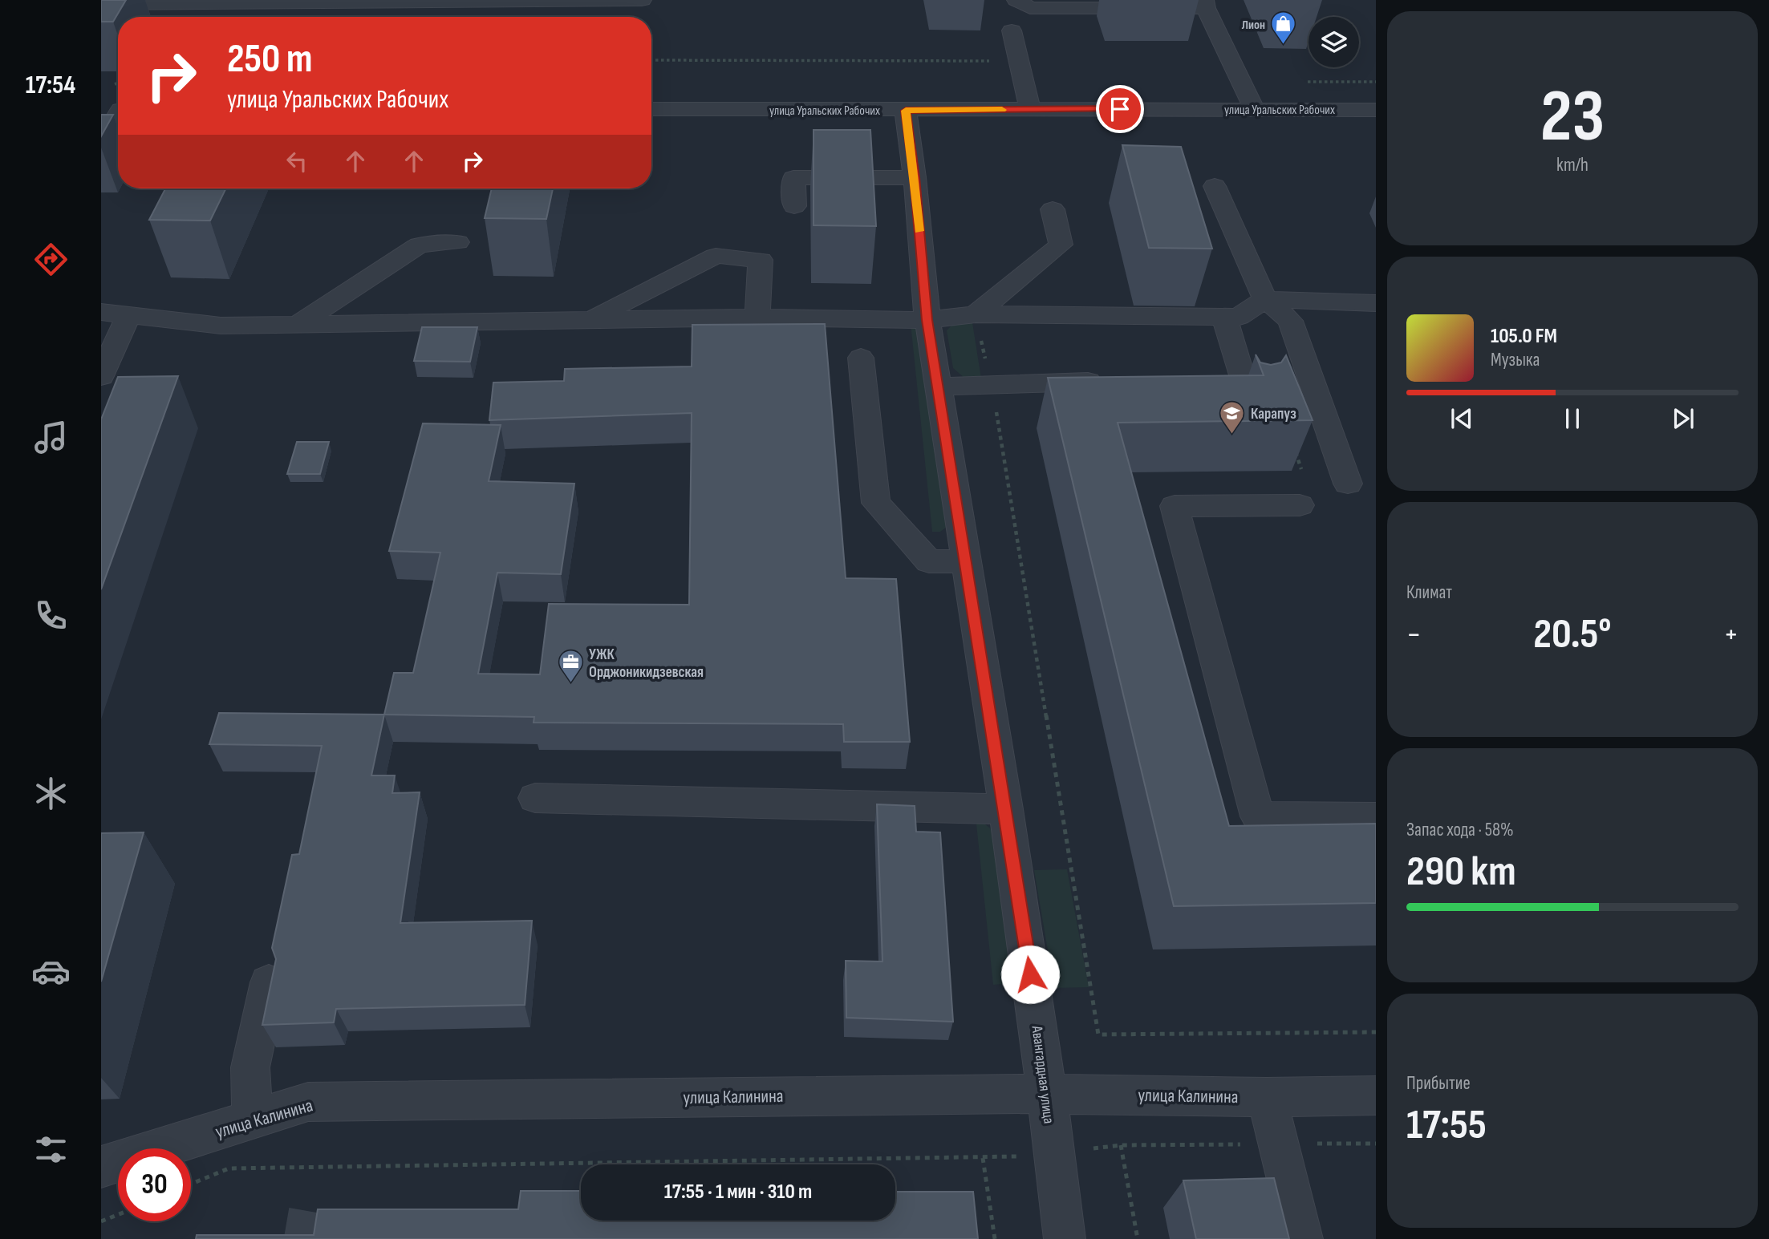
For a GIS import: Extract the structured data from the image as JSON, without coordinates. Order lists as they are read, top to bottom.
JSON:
{
  "streets": {
    "street": ["улица Уральских Рабочих", "Авангардная улица", "улица Калинина"]
  },
  "crossings": [
    ["улица Уральских Рабочих", "Авангардная улица"],
    ["Авангардная улица", "улица Калинина"]
  ],
  "places": {
    "shop": ["Лион"],
    "school or university": ["Карапуз"],
    "office": ["УЖК Орджоникидзевская"]
  },
  "page": {
    "tabs": "17:54",
    "tile": [
      ["23", "km/h"],
      "Климат",
      ["Запас хода · 58%", "290 km"],
      ["Прибытие", "17:55"]
    ],
    "turn": ["250 m", "улица Уральских Рабочих"],
    "song": ["105.0 FM", "Музыка"],
    "heat": ["−", "20.5°", "+"],
    "limit": "30",
    "trip": "17:55 · 1 мин · 310 m"
  }
}
